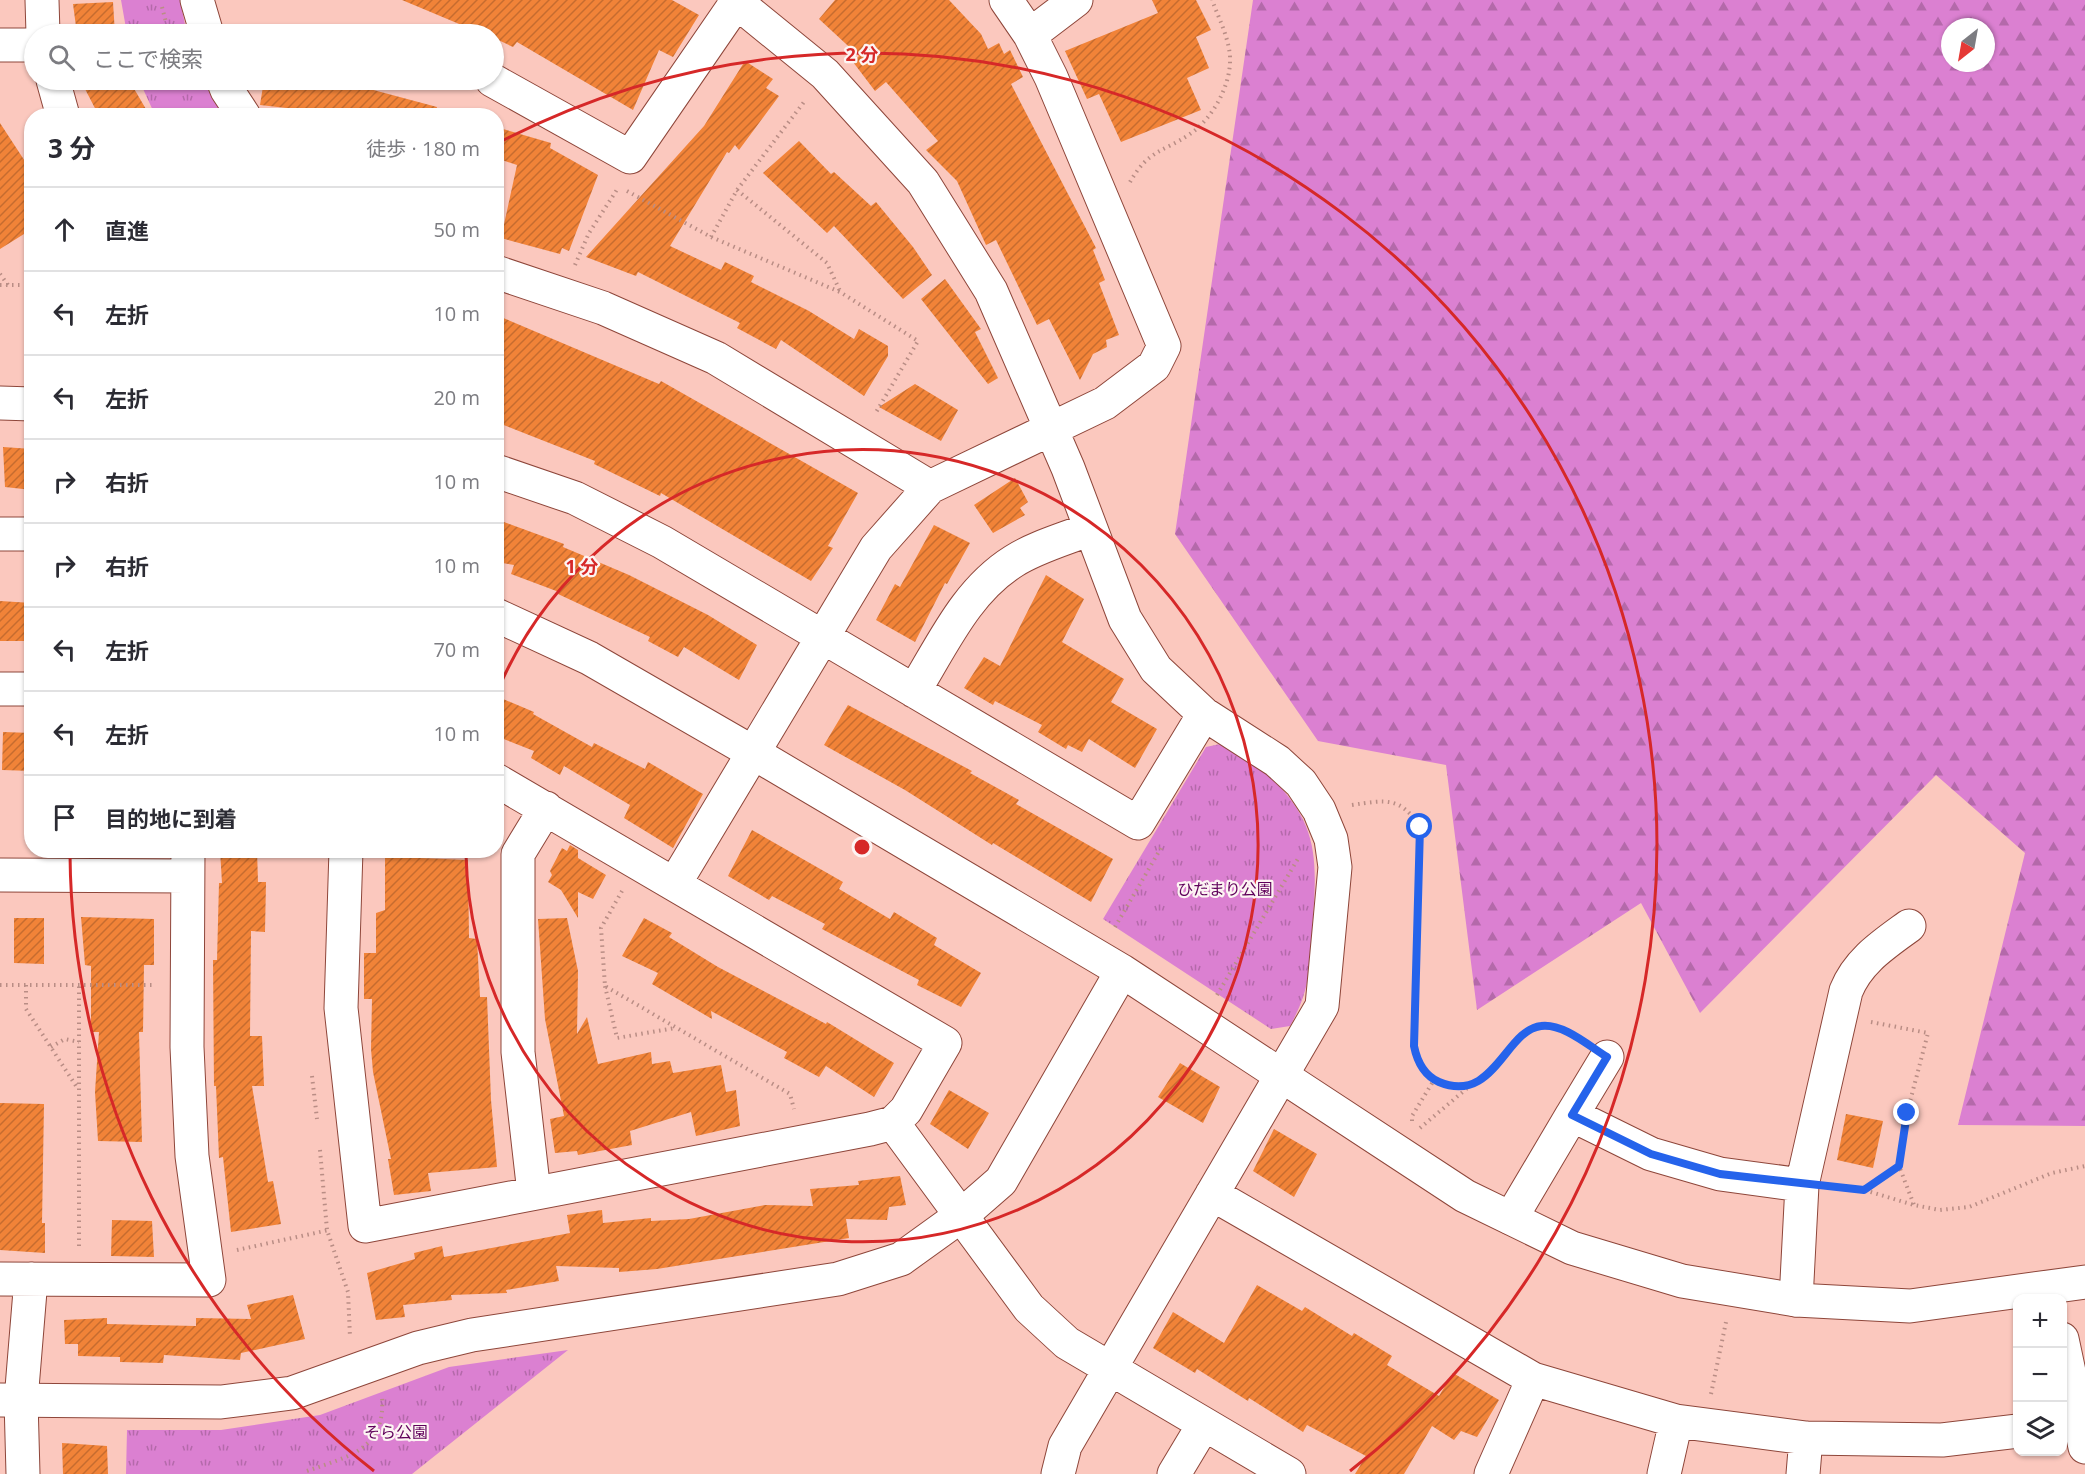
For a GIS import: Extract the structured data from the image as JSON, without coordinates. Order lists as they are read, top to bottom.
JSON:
{
  "parks": ["ひだまり公園", "そら公園"],
  "north": "bottom left",
  "page": {
    "search": "ここで検索",
    "heading": ["3 分", "徒歩 · 180 m"],
    "list": [
      ["直進", "50 m"],
      ["左折", "10 m"],
      ["左折", "20 m"],
      ["右折", "10 m"],
      ["右折", "10 m"],
      ["左折", "70 m"],
      ["左折", "10 m"],
      "目的地に到着"
    ],
    "map_buttons": ["+", "−"]
  },
  "rings": ["2 分", "1 分"]
}
